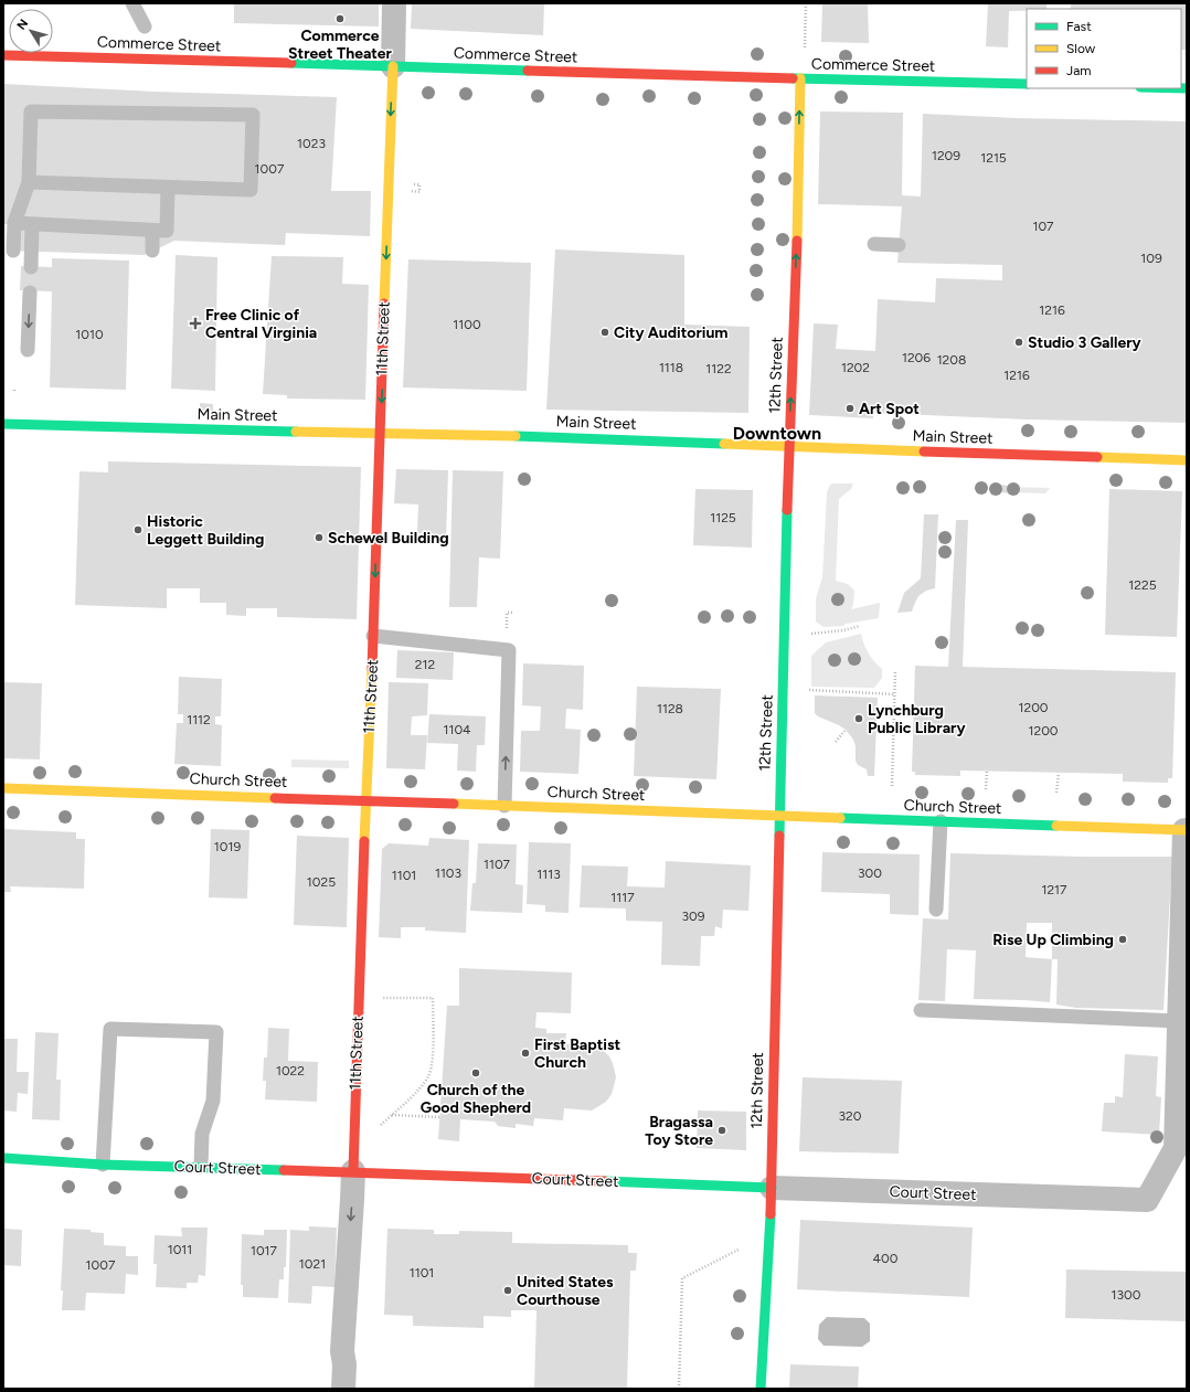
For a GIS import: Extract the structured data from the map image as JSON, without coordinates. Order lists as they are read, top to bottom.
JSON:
{
  "streets": {
    "street": [
      "Commerce Street",
      "11th Street",
      "12th Street",
      "Main Street",
      "Church Street",
      "Court Street"
    ]
  },
  "crossings": [
    ["Commerce Street", "11th Street"],
    ["Commerce Street", "12th Street"],
    ["11th Street", "Main Street"],
    ["11th Street", "Church Street"],
    ["11th Street", "Court Street"],
    ["12th Street", "Main Street"],
    ["12th Street", "Church Street"],
    ["12th Street", "Court Street"]
  ],
  "one_way": ["11th Street"],
  "districts": ["Downtown"],
  "places": {
    "other": [
      "Commerce Street Theater",
      "City Auditorium",
      "Studio 3 Gallery",
      "Art Spot",
      "Historic Leggett Building",
      "Schewel Building",
      "Lynchburg Public Library",
      "Rise Up Climbing",
      "First Baptist Church",
      "Church of the Good Shepherd",
      "Bragassa Toy Store",
      "United States Courthouse"
    ],
    "health": ["Free Clinic of Central Virginia"]
  },
  "house_numbers": [
    "1023",
    "1209",
    "1215",
    "1007",
    "107",
    "109",
    "1216",
    "1100",
    "1010",
    "1206",
    "1208",
    "1118",
    "1202",
    "1122",
    "1216",
    "1125",
    "1225",
    "212",
    "1200",
    "1128",
    "1112",
    "1104",
    "1200",
    "1019",
    "1107",
    "1103",
    "300",
    "1113",
    "1101",
    "1025",
    "1217",
    "1117",
    "309",
    "1022",
    "320",
    "1011",
    "1017",
    "400",
    "1021",
    "1007",
    "1101",
    "1300"
  ],
  "legend": ["Fast", "Slow", "Jam"],
  "north": "top left"
}
